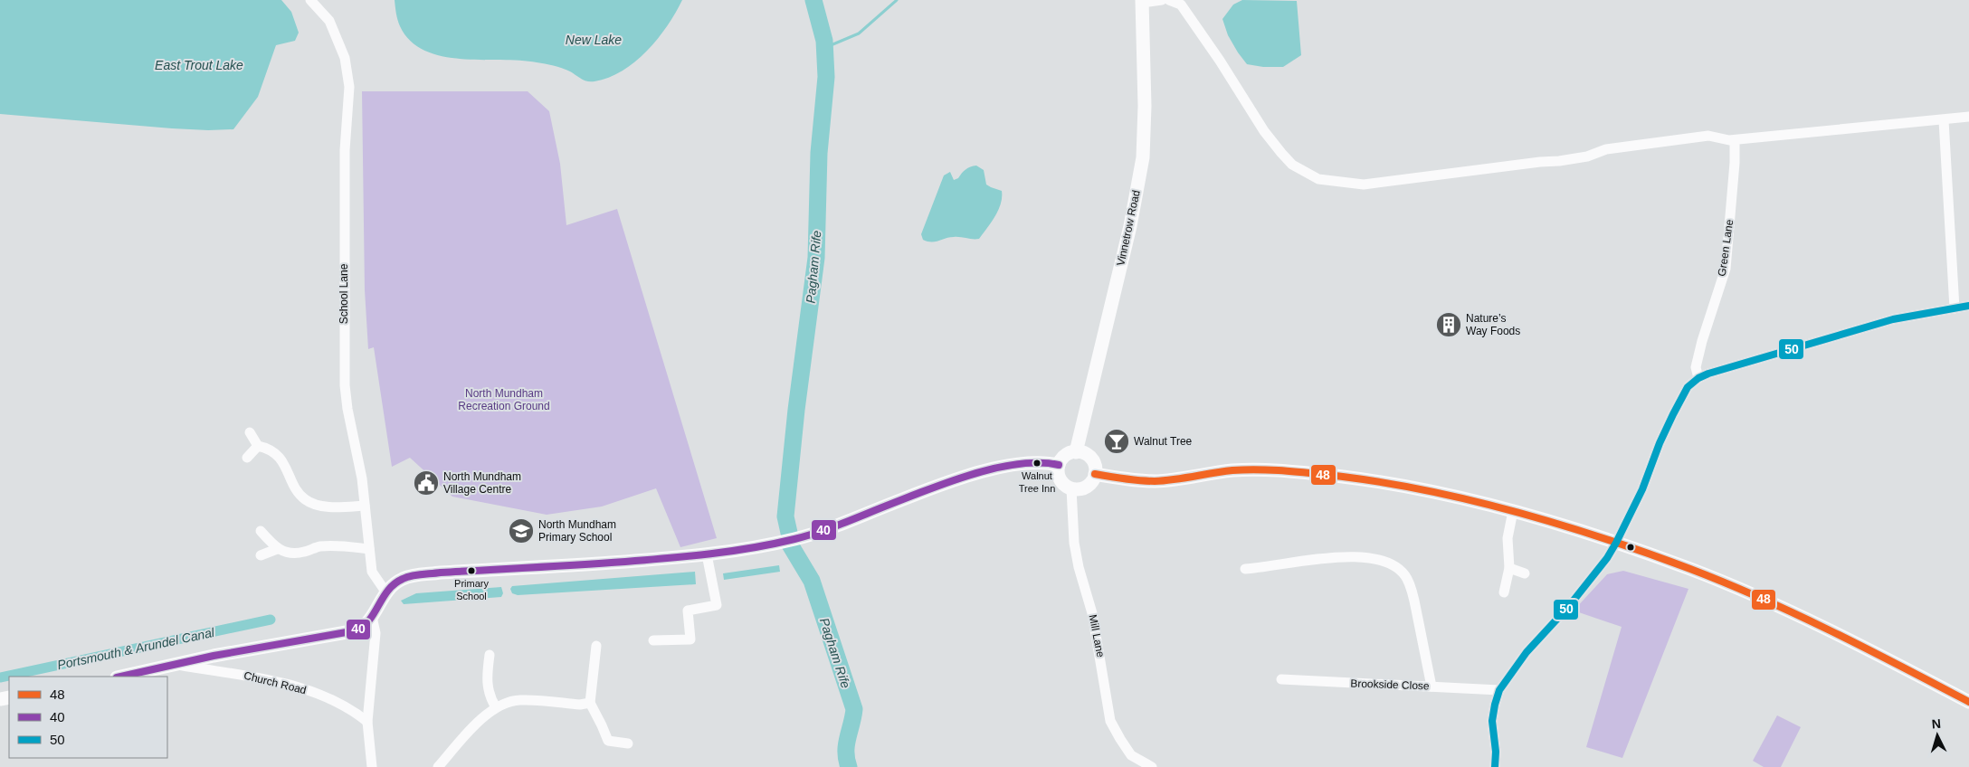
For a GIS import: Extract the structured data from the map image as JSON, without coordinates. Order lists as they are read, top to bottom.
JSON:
{
  "streets": {
    "main road": ["Vinnetrow Road"],
    "street": [
      "Green Lane",
      "School Lane",
      "Mill Lane",
      "Church Road",
      "Brookside Close"
    ]
  },
  "crossings": [
    ["Vinnetrow Road", "Mill Lane"]
  ],
  "water": [
    "New Lake",
    "East Trout Lake",
    "Pagham Rife",
    "Portsmouth & Arundel Canal"
  ],
  "parks": ["North Mundham Recreation Ground"],
  "places": {
    "building": ["Nature’s Way Foods"],
    "bar": ["Walnut Tree"],
    "other": ["Walnut Tree Inn", "Primary School"],
    "public building": ["North Mundham Village Centre"],
    "school or university": ["North Mundham Primary School"]
  },
  "lines": ["transit line 50", "transit line 40", "transit line 48"],
  "legend": ["48", "40", "50"],
  "north": "top"
}
